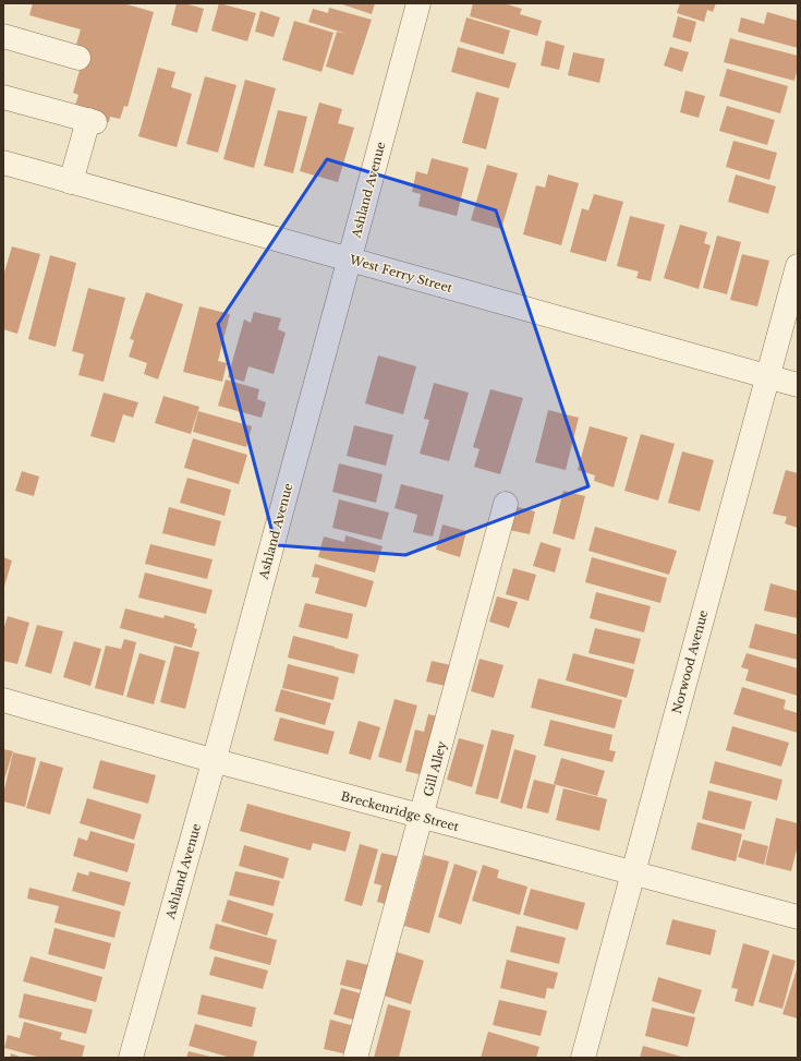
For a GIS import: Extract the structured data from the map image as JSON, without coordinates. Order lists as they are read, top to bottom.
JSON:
{
  "streets": {
    "street": [
      "Ashland Avenue",
      "West Ferry Street",
      "Norwood Avenue",
      "Gill Alley",
      "Breckenridge Street"
    ]
  },
  "crossings": [
    ["Ashland Avenue", "West Ferry Street"],
    ["Ashland Avenue", "Breckenridge Street"],
    ["West Ferry Street", "Norwood Avenue"],
    ["Norwood Avenue", "Breckenridge Street"],
    ["Gill Alley", "Breckenridge Street"]
  ]
}
